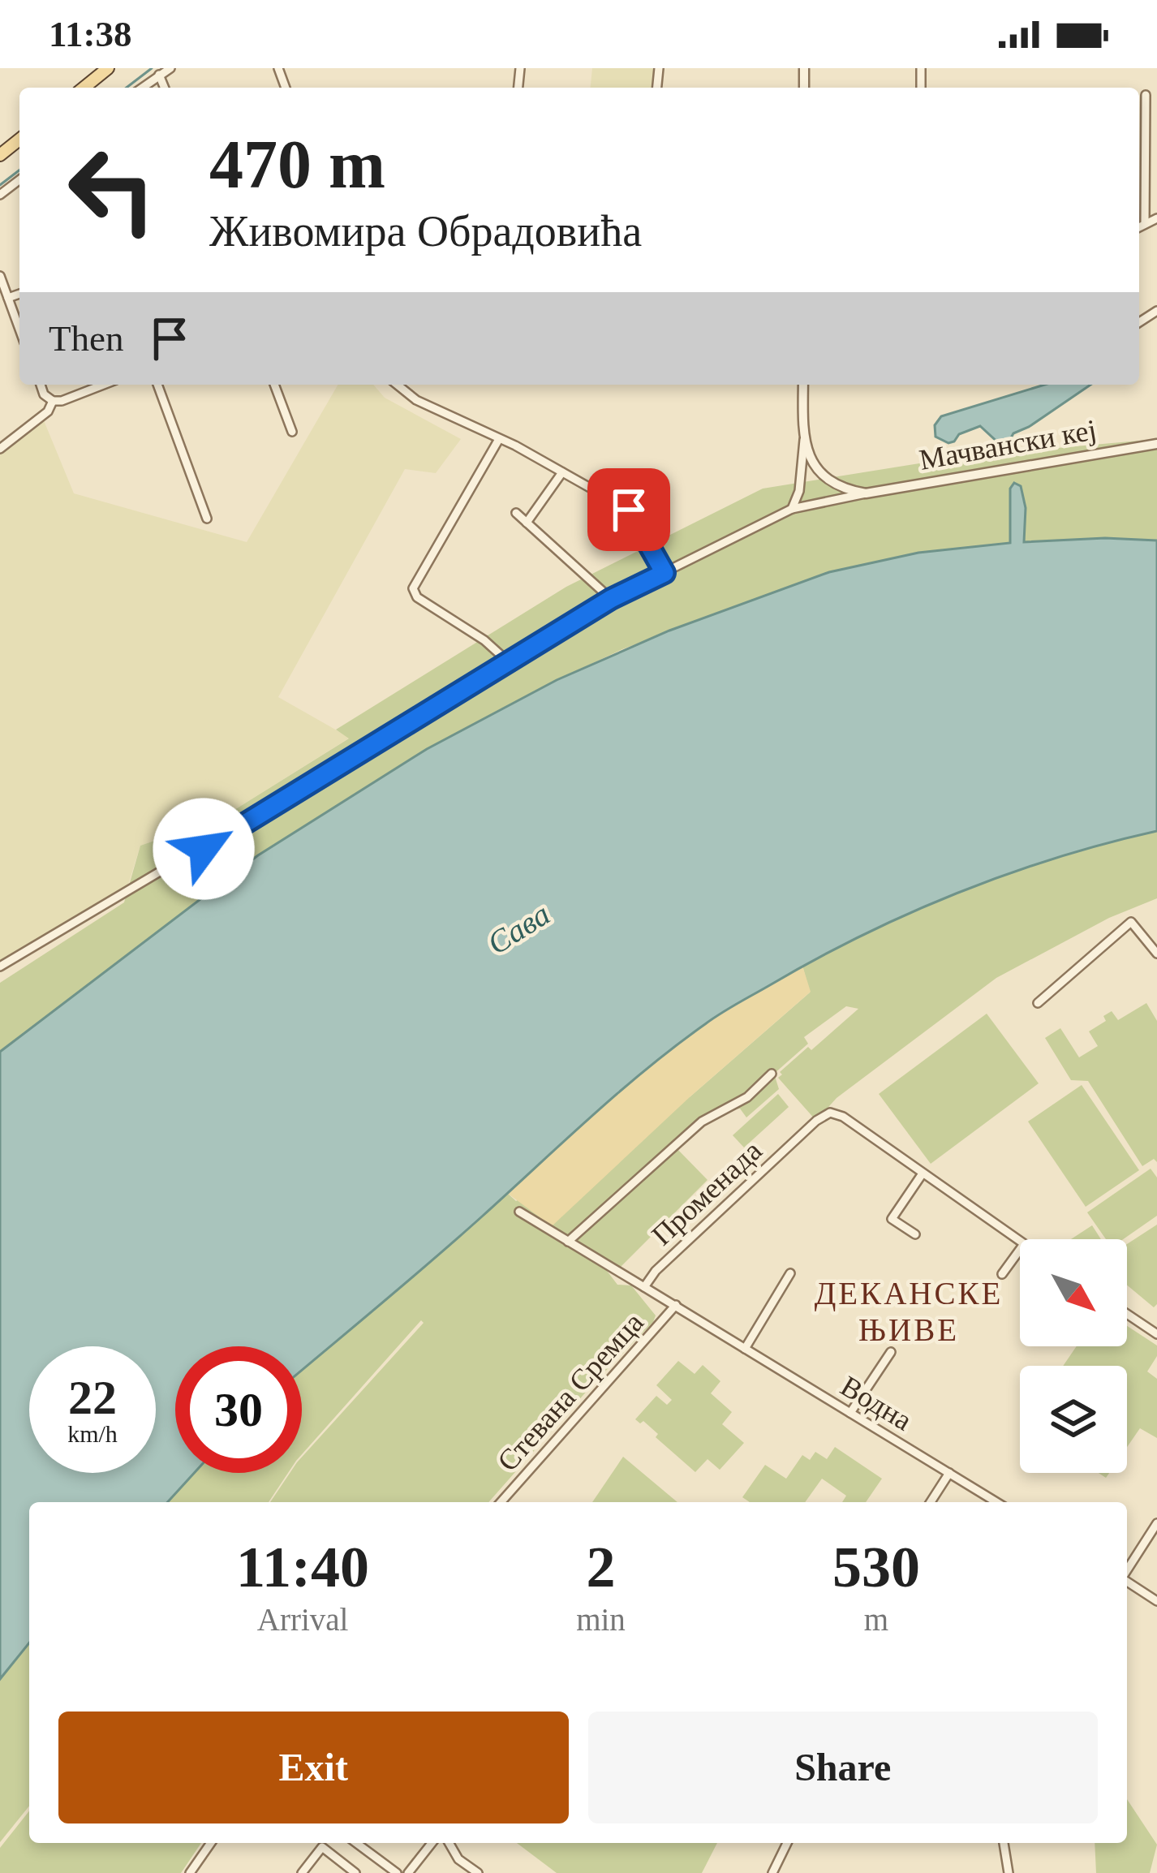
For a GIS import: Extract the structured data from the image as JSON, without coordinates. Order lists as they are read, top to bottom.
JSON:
{
  "streets": {
    "street": [
      "Мачвански кеј",
      "Променада",
      "Стевана Сремца",
      "Водна"
    ]
  },
  "crossings": [
    ["Променада", "Стевана Сремца"],
    ["Променада", "Водна"],
    ["Стевана Сремца", "Водна"]
  ],
  "districts": ["ДЕКАНСКЕ ЊИВЕ"],
  "water": ["Сава"],
  "north": "bottom right",
  "page": {
    "status": "11:38",
    "turn": ["470 m", "Живомира Обрадовића"],
    "then": "Then",
    "speed": "22 km/h",
    "limit": "30",
    "eta": [
      "11:40",
      "Arrival",
      "2",
      "min",
      "530",
      "m"
    ],
    "buttons": ["Exit", "Share"]
  }
}
